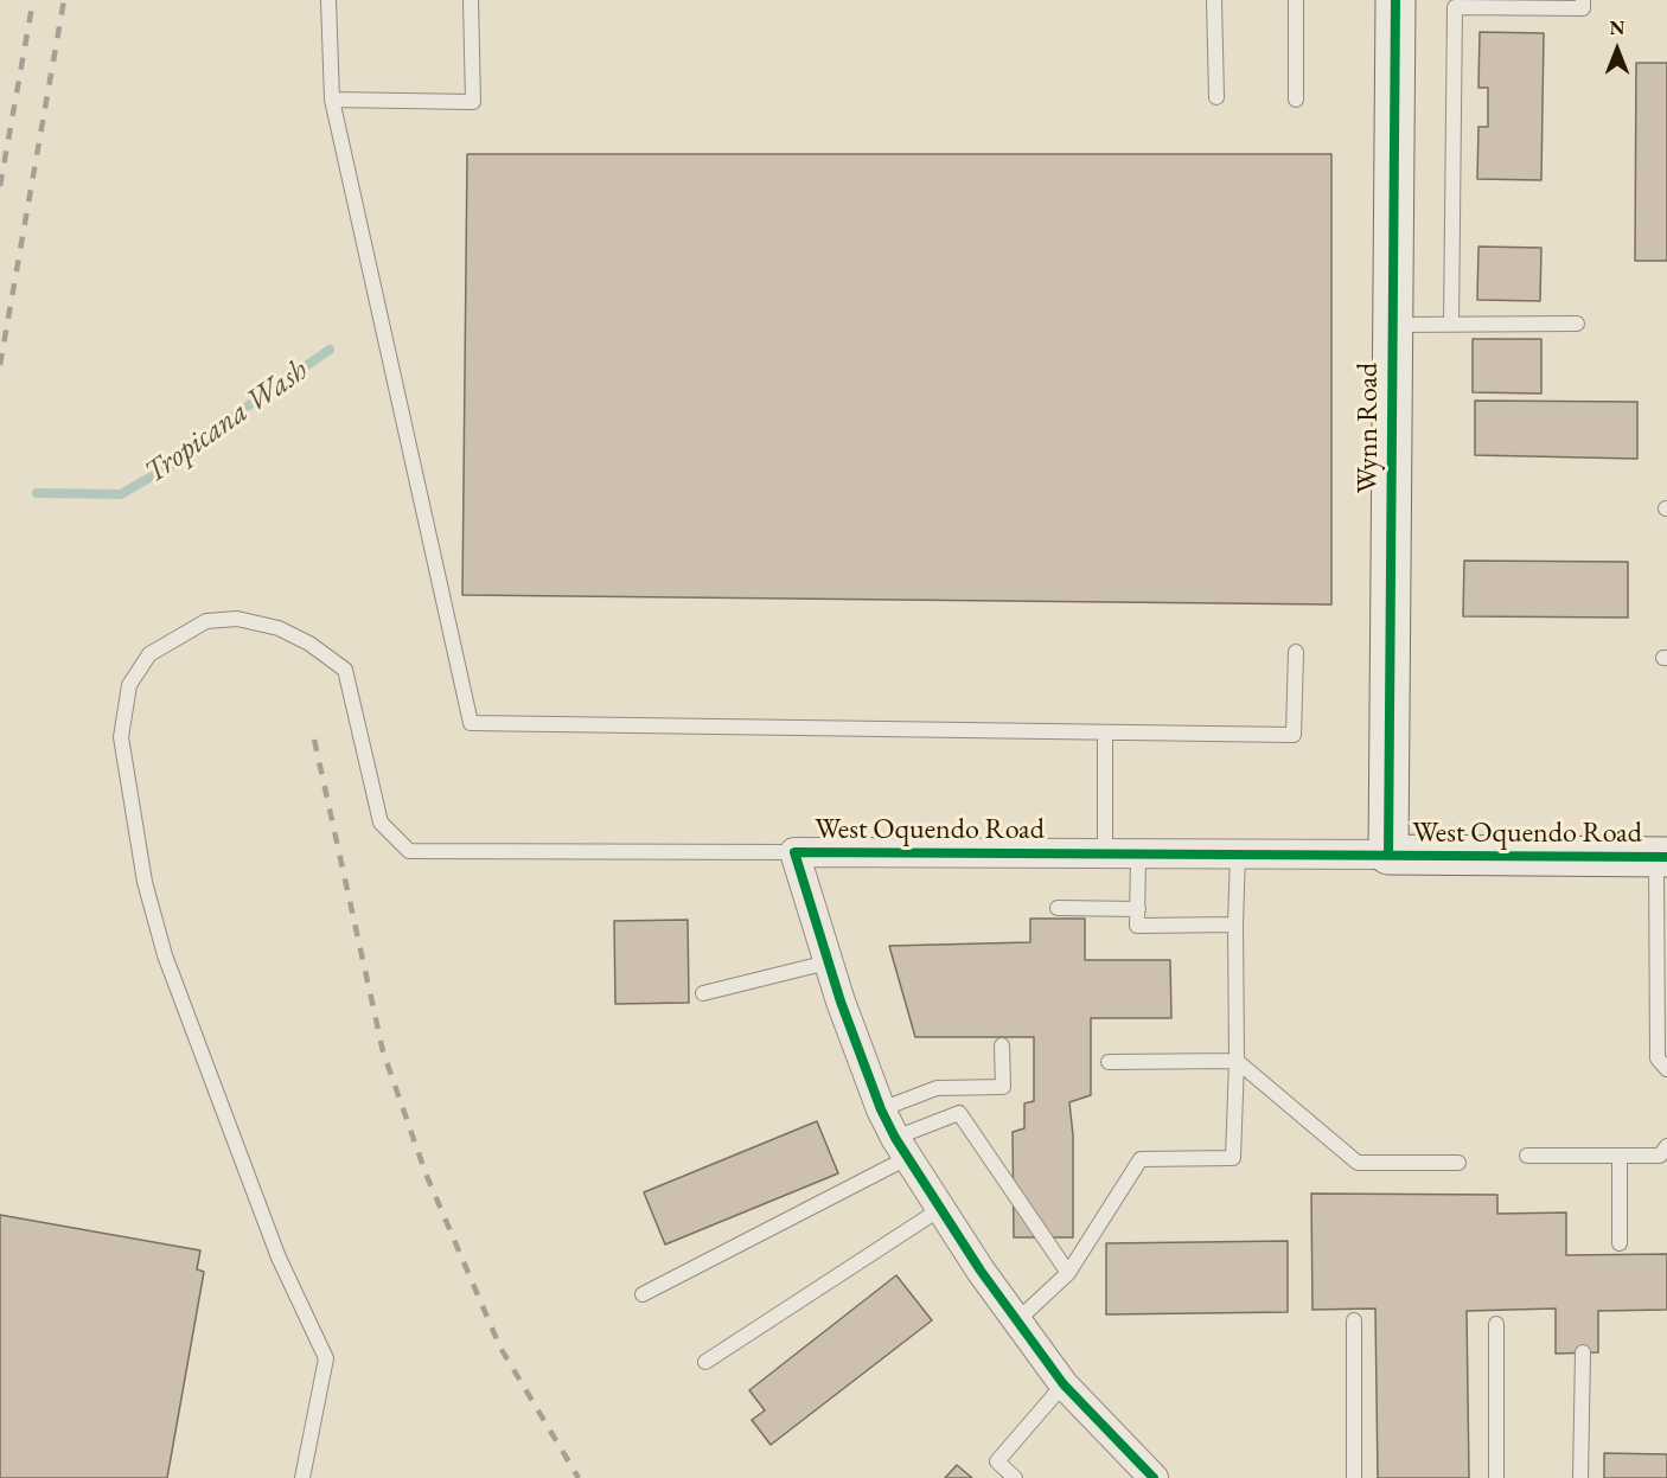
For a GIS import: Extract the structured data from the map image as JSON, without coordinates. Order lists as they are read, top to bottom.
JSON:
{
  "streets": {
    "street": ["Wynn Road", "West Oquendo Road"]
  },
  "crossings": [
    ["Wynn Road", "West Oquendo Road"]
  ],
  "water": ["Tropicana Wash"],
  "north": "top"
}
